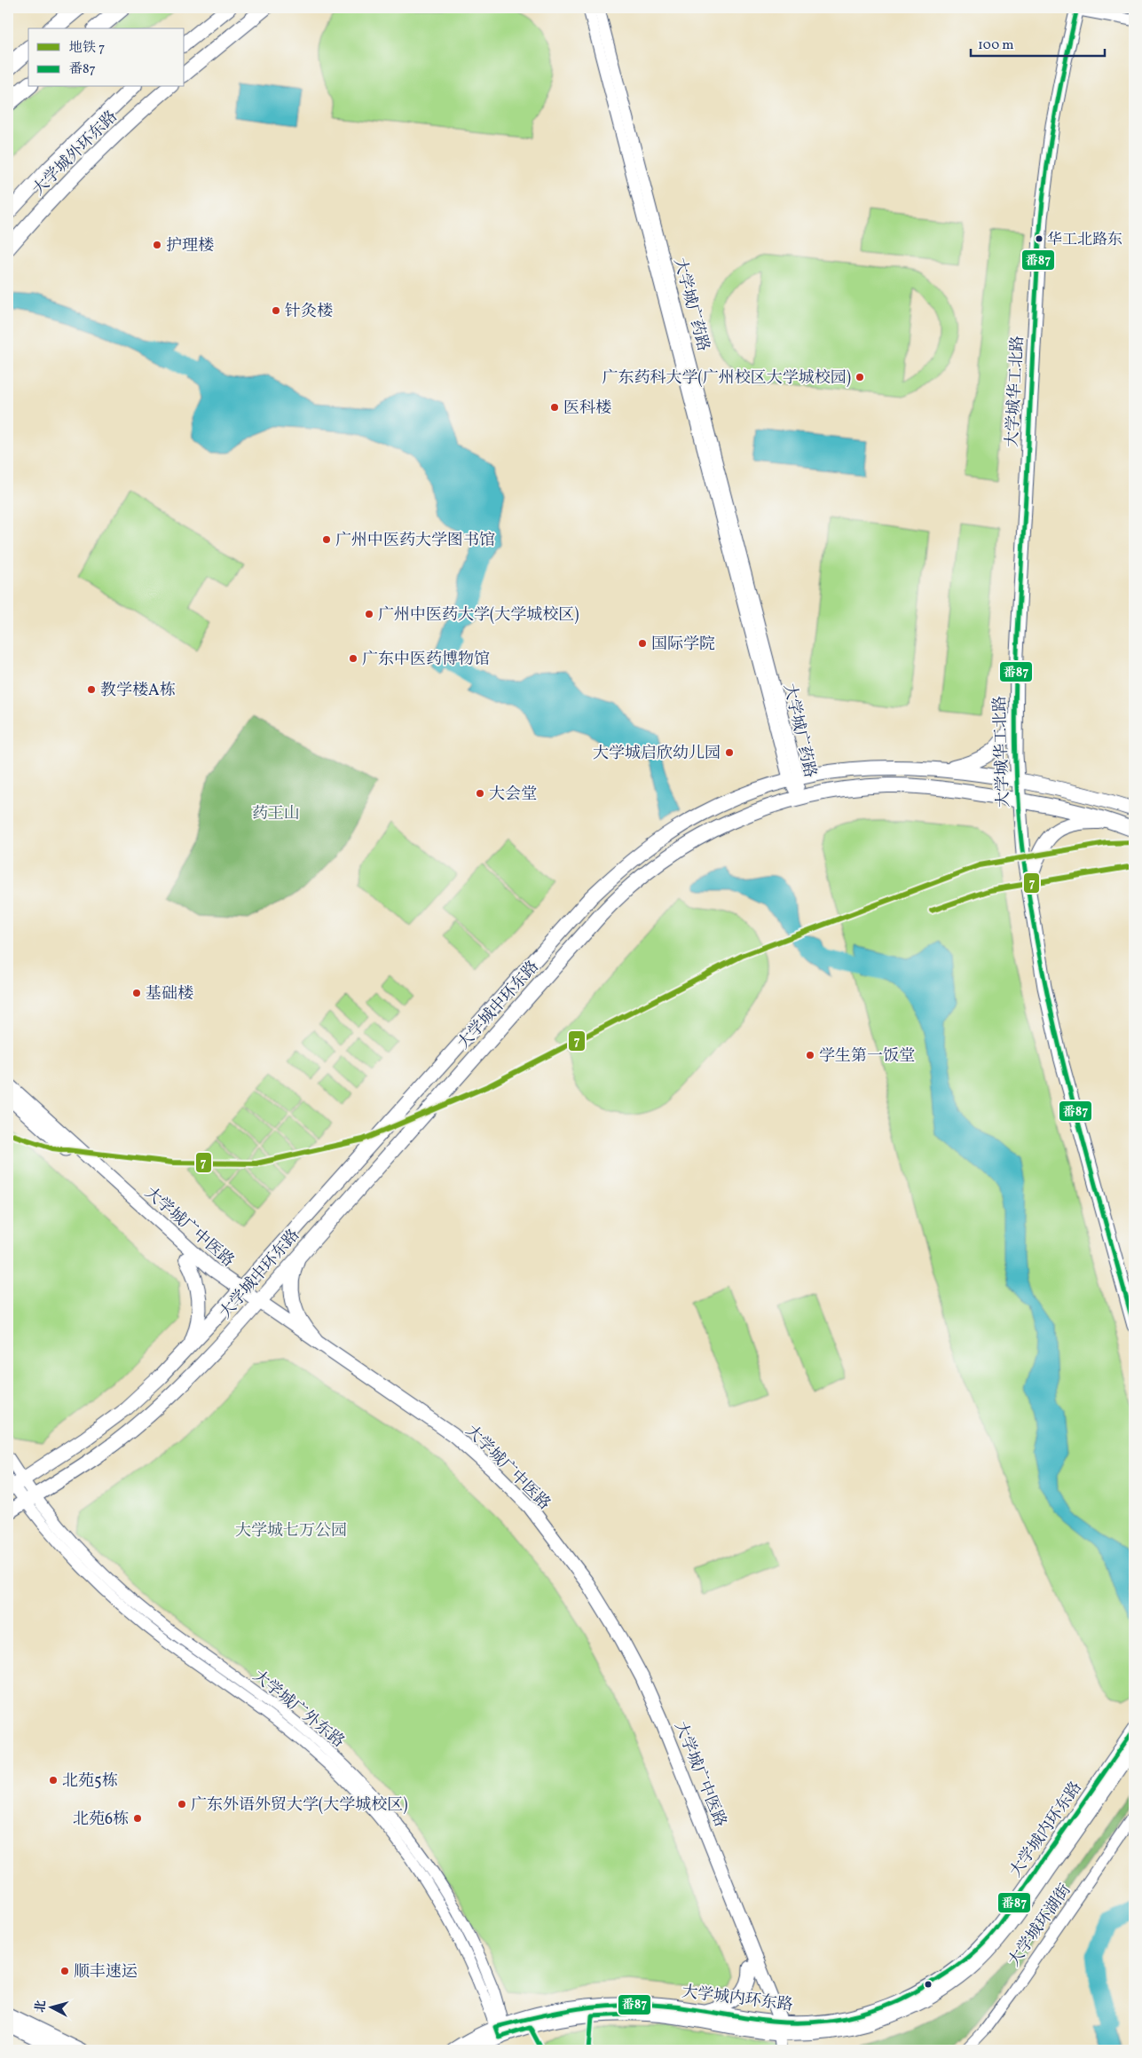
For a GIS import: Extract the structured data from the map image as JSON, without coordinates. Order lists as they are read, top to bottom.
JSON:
{
  "streets": {
    "main road": [
      "大学城外环东路",
      "大学城华工北路",
      "大学城中环东路",
      "大学城广中医路",
      "大学城内环东路"
    ],
    "street": ["大学城广药路", "大学城广外东路", "大学城环湖街"]
  },
  "crossings": [
    ["大学城广药路", "大学城中环东路"],
    ["大学城华工北路", "大学城中环东路"],
    ["大学城中环东路", "大学城广中医路"],
    ["大学城中环东路", "大学城广外东路"],
    ["大学城广中医路", "大学城内环东路"],
    ["大学城广外东路", "大学城内环东路"]
  ],
  "parks": ["药王山", "大学城七万公园"],
  "places": [
    "华工北路东",
    "护理楼",
    "针灸楼",
    "广东药科大学(广州校区大学城校园)",
    "医科楼",
    "广州中医药大学图书馆",
    "广州中医药大学(大学城校区)",
    "国际学院",
    "广东中医药博物馆",
    "教学楼A栋",
    "大学城启欣幼儿园",
    "大会堂",
    "基础楼",
    "学生第一饭堂",
    "北苑5栋",
    "广东外语外贸大学(大学城校区)",
    "北苑6栋",
    "顺丰速运"
  ],
  "lines": ["transit line 番87", "metro line 7"],
  "legend": ["地铁 7", "番87"],
  "scale_bar": "100 m",
  "north": "left"
}
